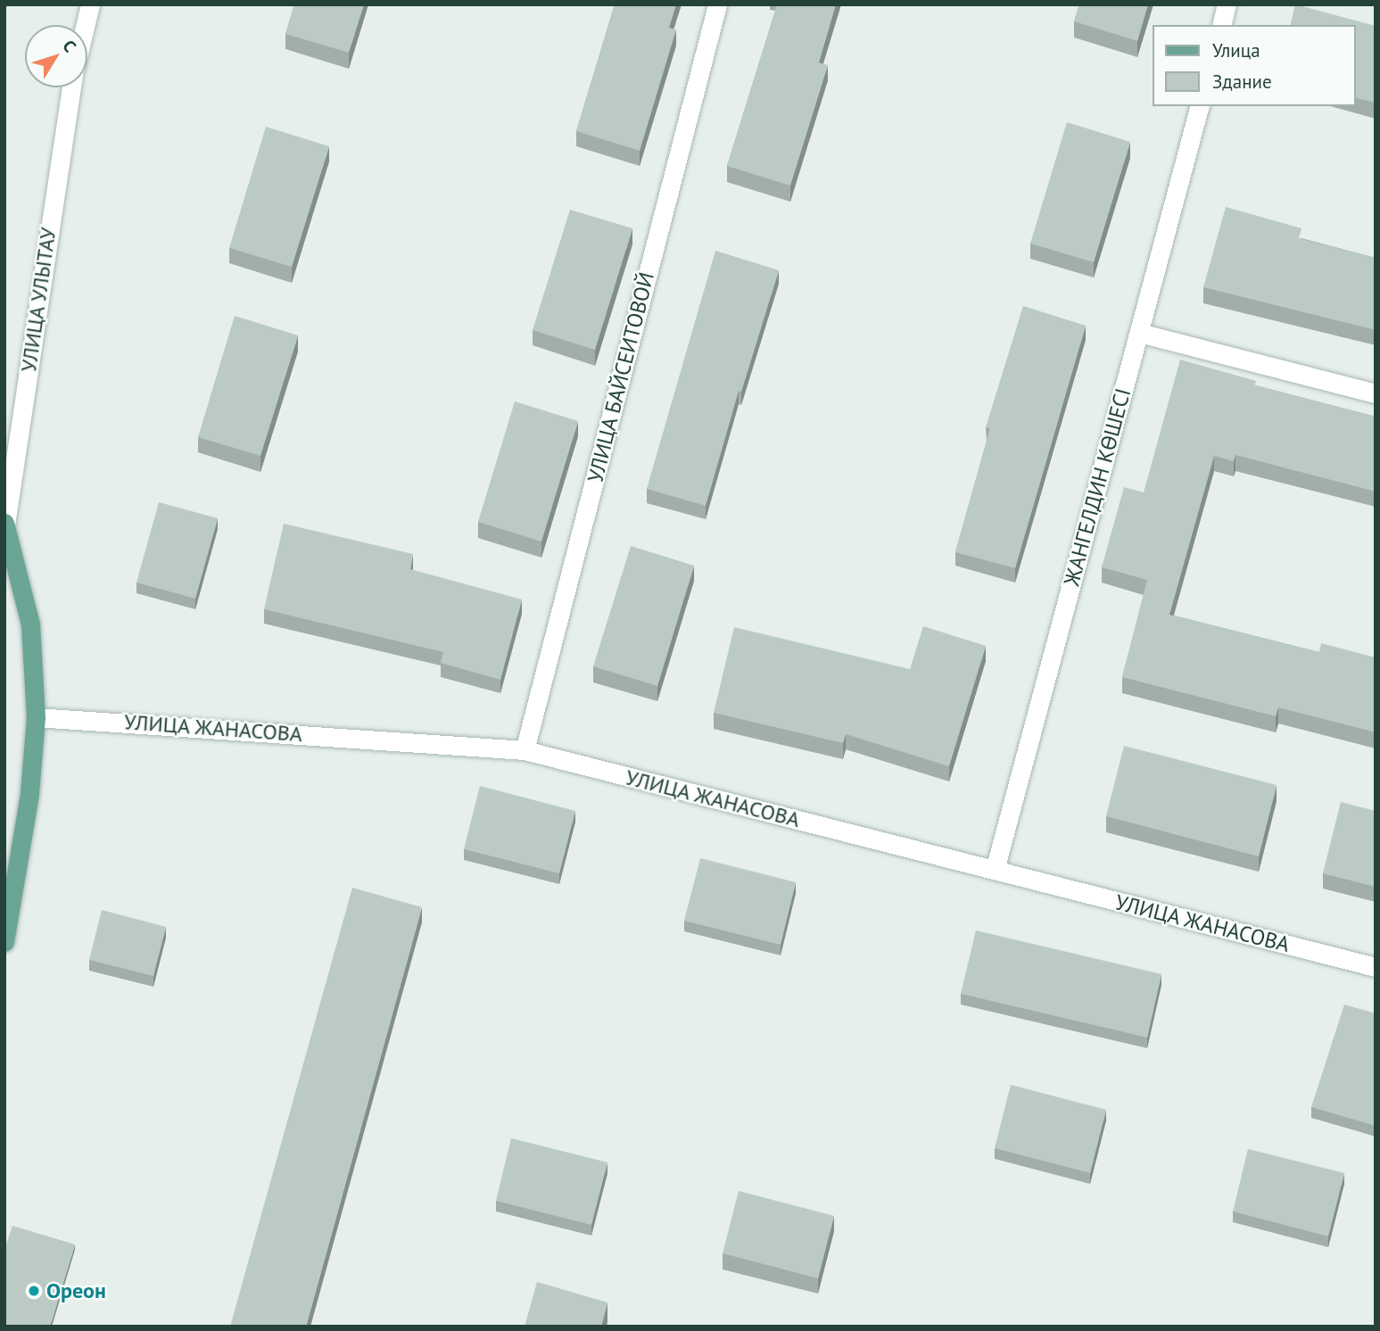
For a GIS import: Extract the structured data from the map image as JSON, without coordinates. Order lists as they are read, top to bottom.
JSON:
{
  "streets": {
    "street": [
      "УЛИЦА УЛЫТАУ",
      "УЛИЦА БАЙСЕИТОВОЙ",
      "ЖАНГЕЛДИН КӨШЕСІ",
      "УЛИЦА ЖАНАСОВА"
    ]
  },
  "crossings": [
    ["УЛИЦА БАЙСЕИТОВОЙ", "УЛИЦА ЖАНАСОВА"],
    ["ЖАНГЕЛДИН КӨШЕСІ", "УЛИЦА ЖАНАСОВА"]
  ],
  "places": ["Ореон"],
  "legend": ["Улица", "Здание"],
  "north": "top right"
}
